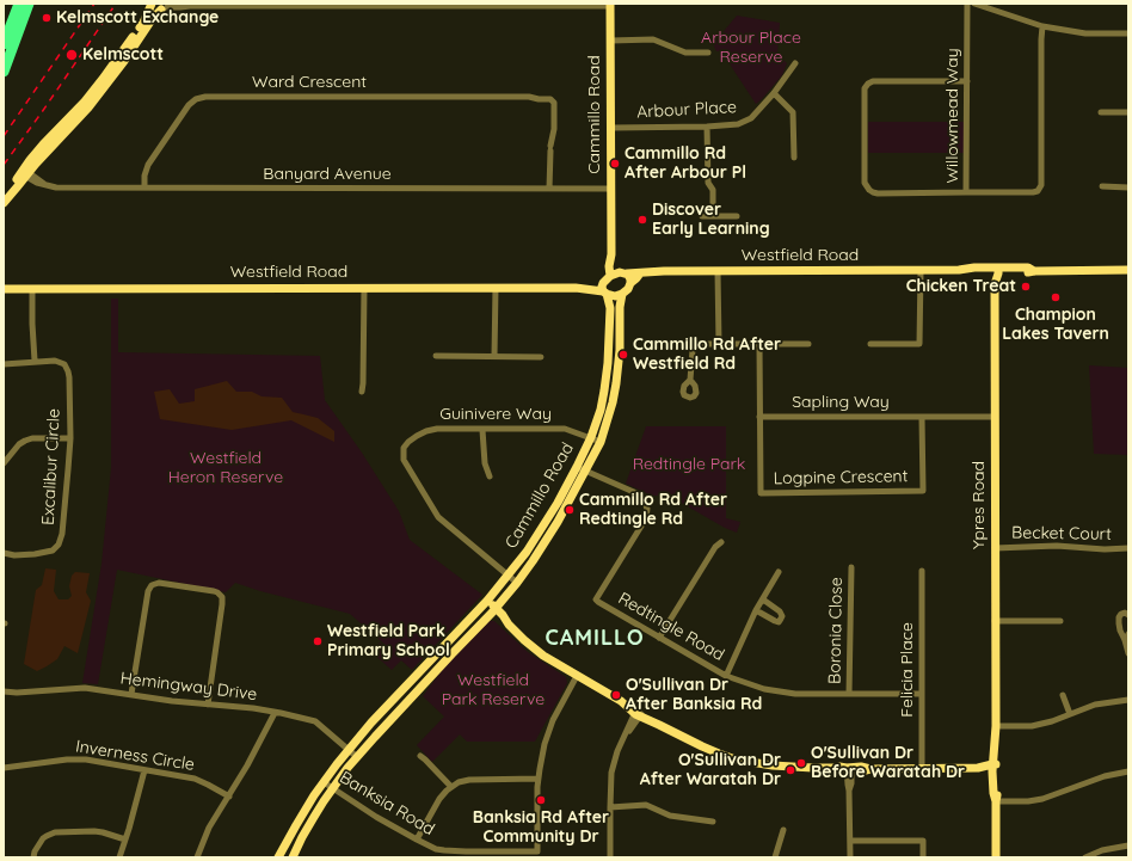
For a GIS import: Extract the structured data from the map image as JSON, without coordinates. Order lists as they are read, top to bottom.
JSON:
{
  "streets": {
    "main road": ["Cammillo Road", "Westfield Road", "Ypres Road"],
    "street": [
      "Ward Crescent",
      "Arbour Place",
      "Willowmead Way",
      "Banyard Avenue",
      "Sapling Way",
      "Guinivere Way",
      "Excalibur Circle",
      "Logpine Crescent",
      "Becket Court",
      "Redtingle Road",
      "Boronia Close",
      "Felicia Place",
      "Hemingway Drive",
      "Inverness Circle",
      "Banksia Road"
    ]
  },
  "crossings": [
    ["Ward Crescent", "Banyard Avenue"],
    ["Arbour Place", "Cammillo Road"],
    ["Cammillo Road", "Banyard Avenue"],
    ["Cammillo Road", "Westfield Road"],
    ["Cammillo Road", "Guinivere Way"],
    ["Cammillo Road", "Redtingle Road"],
    ["Cammillo Road", "Hemingway Drive"],
    ["Cammillo Road", "Banksia Road"],
    ["Westfield Road", "Ypres Road"],
    ["Sapling Way", "Logpine Crescent"],
    ["Sapling Way", "Ypres Road"],
    ["Ypres Road", "Becket Court"],
    ["Redtingle Road", "Boronia Close"],
    ["Redtingle Road", "Felicia Place"]
  ],
  "districts": ["CAMILLO"],
  "parks": [
    "Arbour Place Reserve",
    "Westfield Heron Reserve",
    "Redtingle Park",
    "Westfield Park Reserve"
  ],
  "places": [
    "Kelmscott Exchange",
    "Kelmscott",
    "Cammillo Rd After Arbour Pl",
    "Discover Early Learning",
    "Chicken Treat",
    "Champion Lakes Tavern",
    "Cammillo Rd After Westfield Rd",
    "Cammillo Rd After Redtingle Rd",
    "Westfield Park Primary School",
    "O'Sullivan Dr After Banksia Rd",
    "O'Sullivan Dr Before Waratah Dr",
    "O'Sullivan Dr After Waratah Dr",
    "Banksia Rd After Community Dr"
  ]
}
